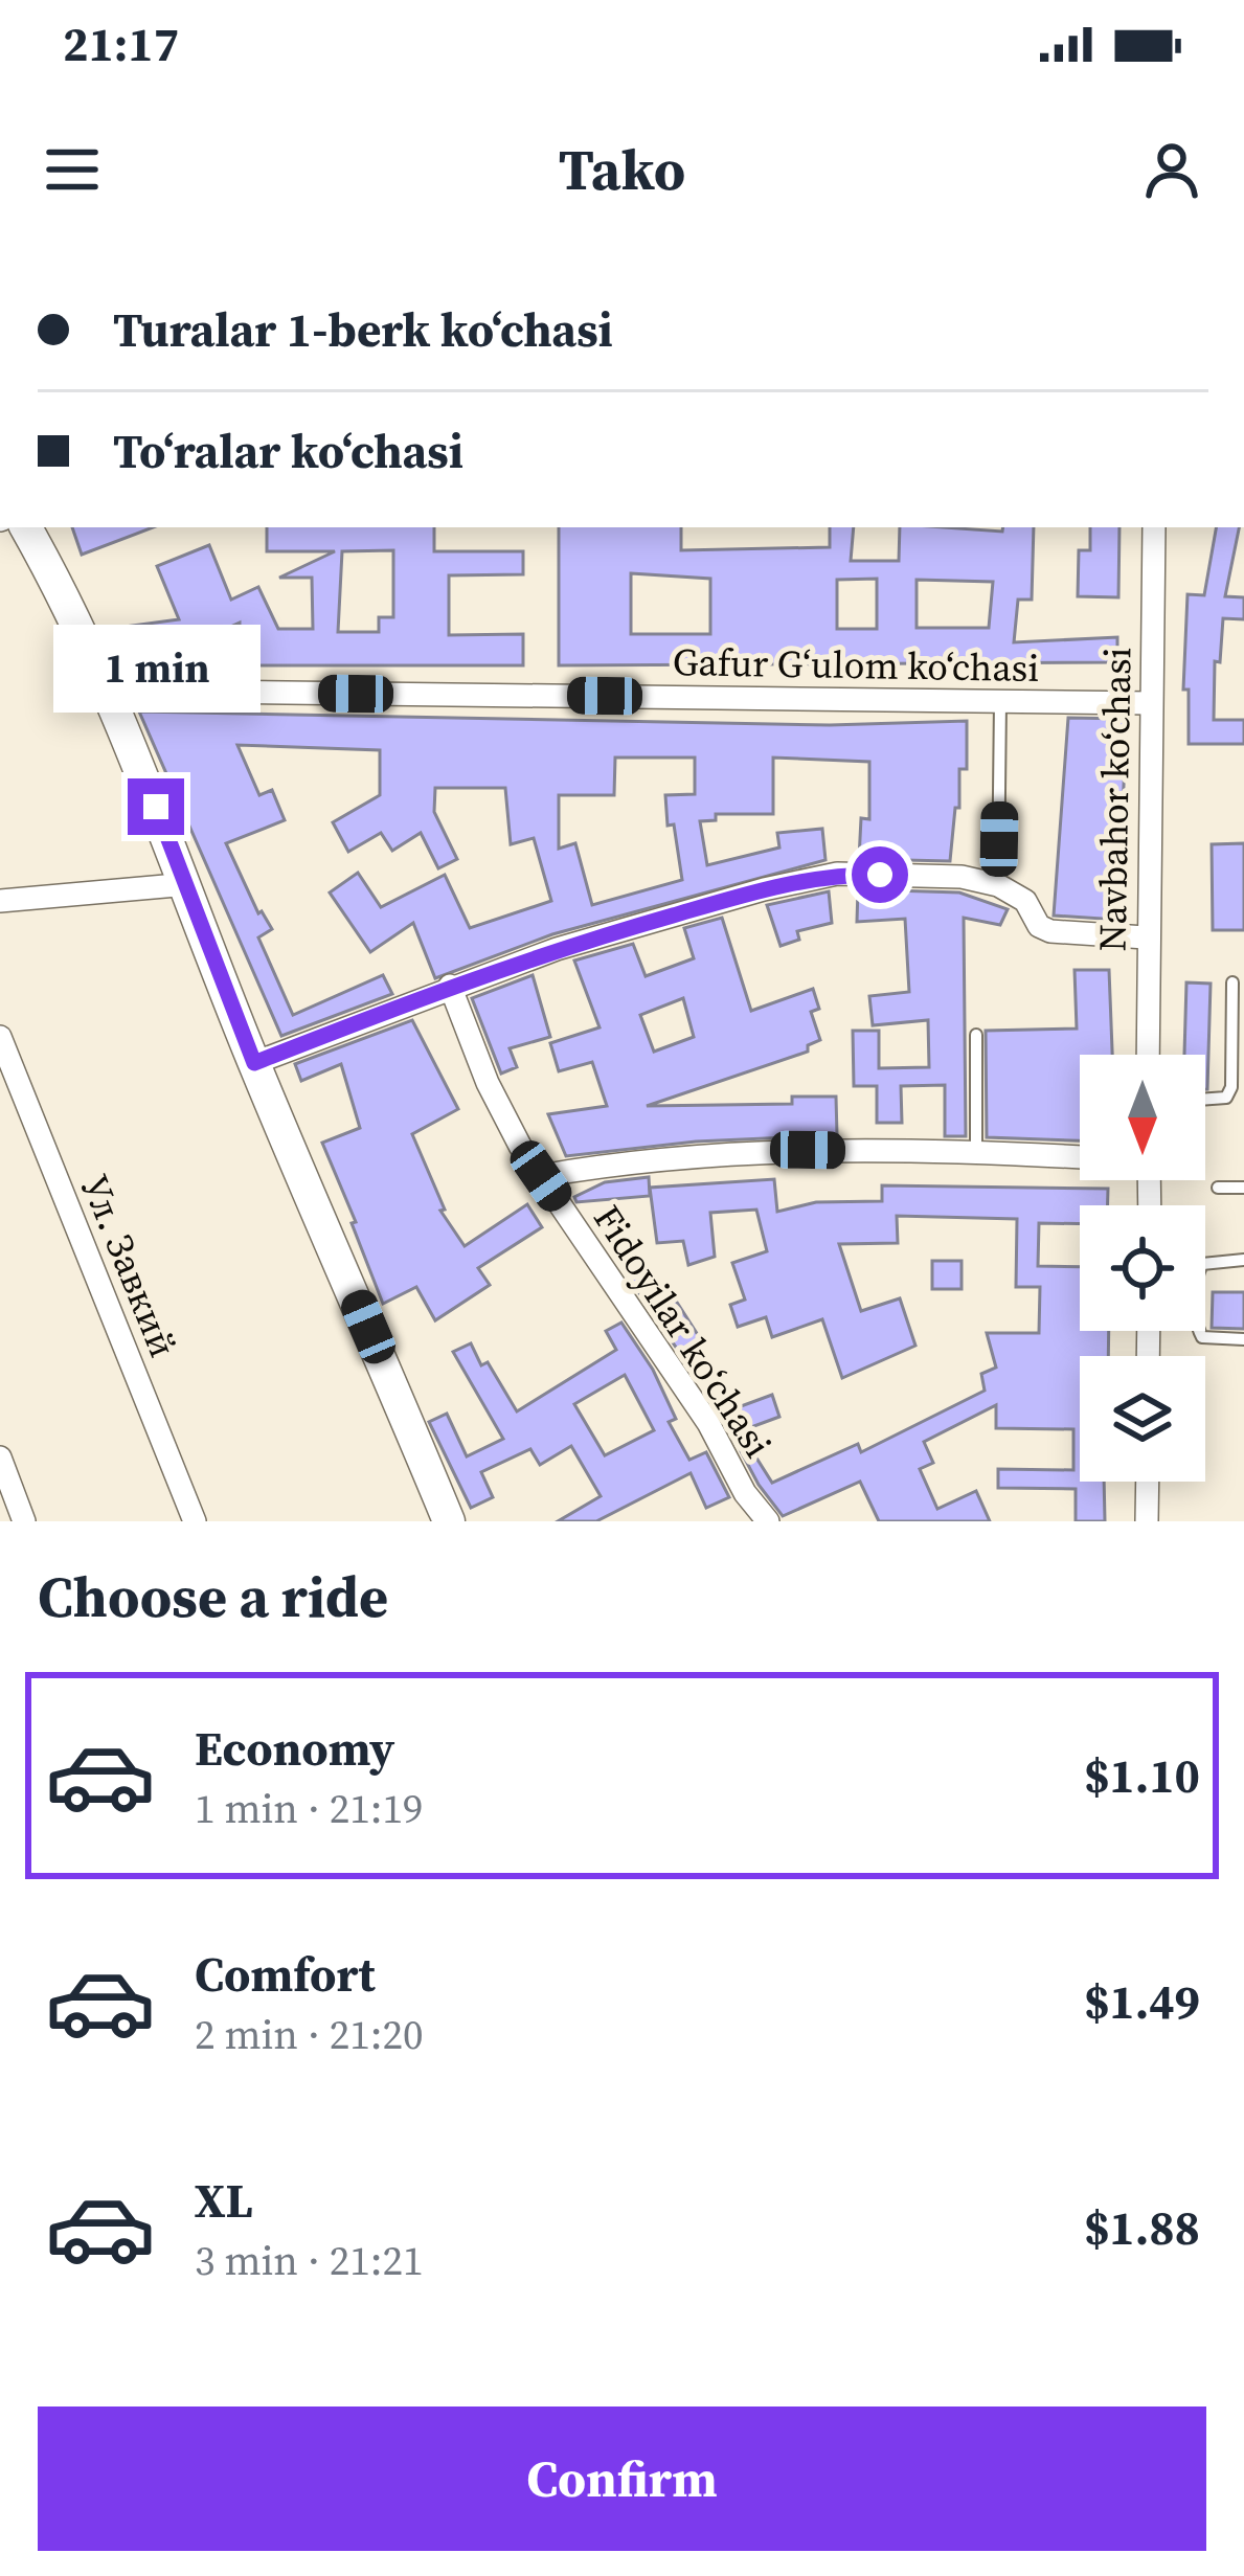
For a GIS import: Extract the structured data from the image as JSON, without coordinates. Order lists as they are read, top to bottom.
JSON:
{
  "streets": {
    "street": [
      "Gafur Gʻulom koʻchasi",
      "Navbahor koʻchasi",
      "Ул. Завкий",
      "Fidoyilar koʻchasi"
    ]
  },
  "crossings": [
    ["Gafur Gʻulom koʻchasi", "Navbahor koʻchasi"]
  ],
  "north": "bottom",
  "page": {
    "status": "21:17",
    "header": "Tako",
    "banner": ["Turalar 1-berk koʻchasi", "Toʻralar koʻchasi"],
    "bubble": "1 min",
    "heading": "Choose a ride",
    "list": [
      {
        "name": "Economy",
        "note": "1 min · 21:19",
        "value": "$1.10"
      },
      {
        "name": "Comfort",
        "note": "2 min · 21:20",
        "value": "$1.49"
      },
      {
        "name": "XL",
        "note": "3 min · 21:21",
        "value": "$1.88"
      }
    ],
    "buttons": "Confirm"
  }
}
